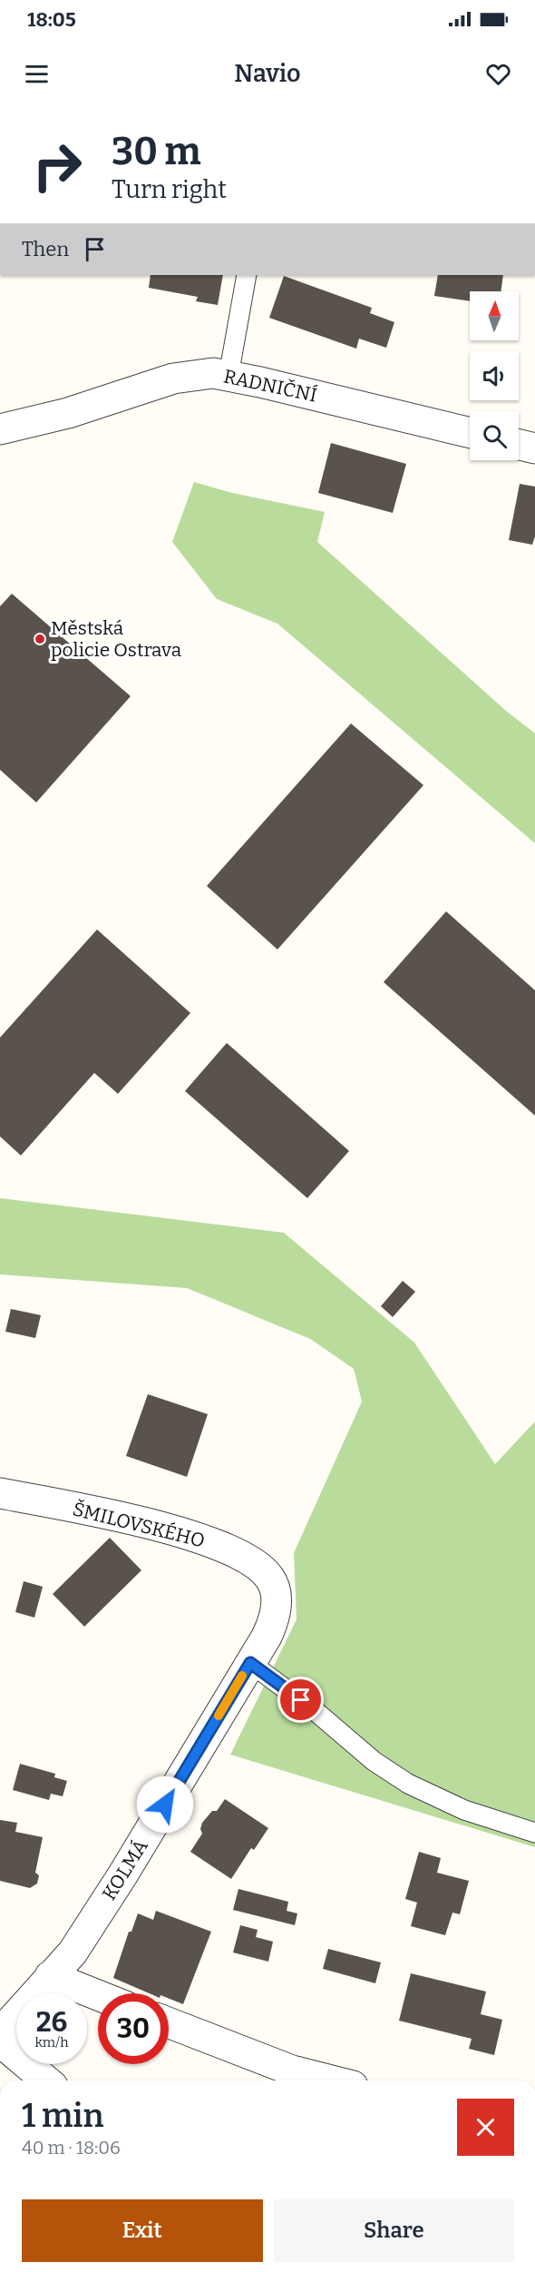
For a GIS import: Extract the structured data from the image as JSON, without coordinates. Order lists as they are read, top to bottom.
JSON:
{
  "streets": {
    "street": ["RADNIČNÍ", "ŠMILOVSKÉHO", "KOLMÁ"]
  },
  "crossings": [
    ["ŠMILOVSKÉHO", "KOLMÁ"]
  ],
  "places": ["Městská policie Ostrava"],
  "north": "top",
  "page": {
    "status": "18:05",
    "header": "Navio",
    "turn": ["30 m", "Turn right"],
    "then": "Then",
    "speed": "26 km/h",
    "limit": "30",
    "heading": ["1 min", "40 m · 18:06"],
    "buttons": ["Exit", "Share"]
  }
}
